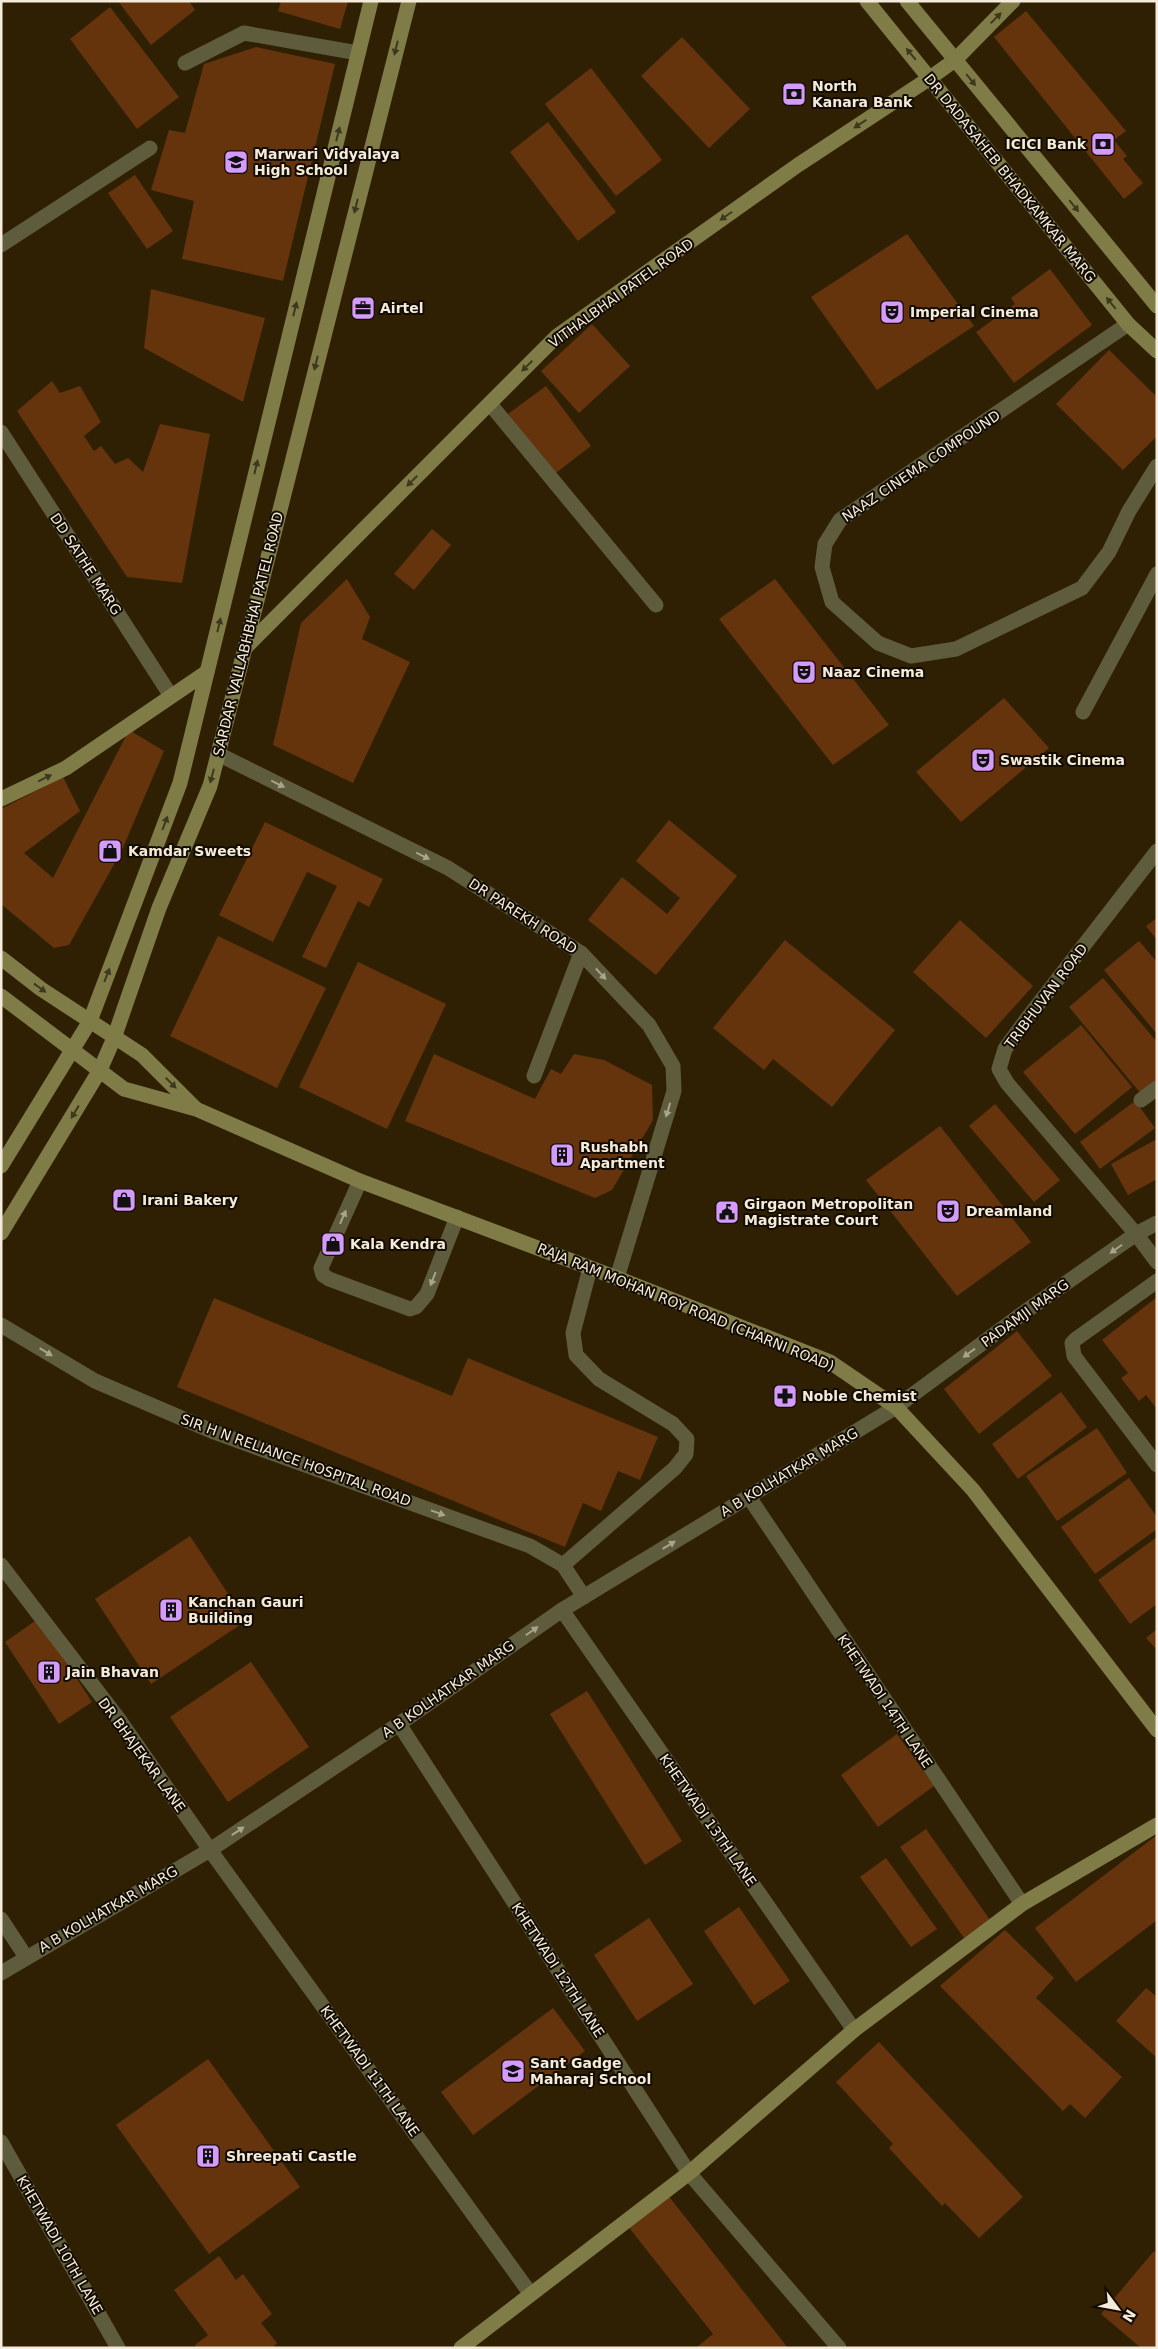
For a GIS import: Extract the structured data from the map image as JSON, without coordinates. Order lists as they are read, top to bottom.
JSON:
{
  "streets": {
    "main road": [
      "DR DADASAHEB BHADKAMKAR MARG",
      "VITHALBHAI PATEL ROAD",
      "SARDAR VALLABHBHAI PATEL ROAD",
      "RAJA RAM MOHAN ROY ROAD (CHARNI ROAD)"
    ],
    "street": [
      "NAAZ CINEMA COMPOUND",
      "DD SATHE MARG",
      "DR PAREKH ROAD",
      "TRIBHUVAN ROAD",
      "PADAMJI MARG",
      "SIR H N RELIANCE HOSPITAL ROAD",
      "A B KOLHATKAR MARG",
      "KHETWADI 14TH LANE",
      "DR BHAJEKAR LANE",
      "KHETWADI 13TH LANE",
      "KHETWADI 12TH LANE",
      "KHETWADI 11TH LANE",
      "KHETWADI 10TH LANE"
    ]
  },
  "crossings": [
    ["DR DADASAHEB BHADKAMKAR MARG", "VITHALBHAI PATEL ROAD"],
    ["DR DADASAHEB BHADKAMKAR MARG", "NAAZ CINEMA COMPOUND"],
    ["VITHALBHAI PATEL ROAD", "SARDAR VALLABHBHAI PATEL ROAD"],
    ["SARDAR VALLABHBHAI PATEL ROAD", "DR PAREKH ROAD"],
    ["SARDAR VALLABHBHAI PATEL ROAD", "RAJA RAM MOHAN ROY ROAD (CHARNI ROAD)"],
    ["DR PAREKH ROAD", "RAJA RAM MOHAN ROY ROAD (CHARNI ROAD)"],
    ["TRIBHUVAN ROAD", "PADAMJI MARG"],
    ["RAJA RAM MOHAN ROY ROAD (CHARNI ROAD)", "PADAMJI MARG"],
    ["RAJA RAM MOHAN ROY ROAD (CHARNI ROAD)", "A B KOLHATKAR MARG"],
    ["PADAMJI MARG", "A B KOLHATKAR MARG"],
    ["SIR H N RELIANCE HOSPITAL ROAD", "A B KOLHATKAR MARG"],
    ["A B KOLHATKAR MARG", "KHETWADI 14TH LANE"],
    ["A B KOLHATKAR MARG", "DR BHAJEKAR LANE"],
    ["A B KOLHATKAR MARG", "KHETWADI 13TH LANE"],
    ["A B KOLHATKAR MARG", "KHETWADI 12TH LANE"],
    ["A B KOLHATKAR MARG", "KHETWADI 11TH LANE"],
    ["DR BHAJEKAR LANE", "KHETWADI 11TH LANE"]
  ],
  "one_way": [
    "VITHALBHAI PATEL ROAD",
    "DR PAREKH ROAD",
    "PADAMJI MARG",
    "SIR H N RELIANCE HOSPITAL ROAD",
    "A B KOLHATKAR MARG"
  ],
  "places": {
    "bank": ["North Kanara Bank", "ICICI Bank"],
    "school or university": ["Marwari Vidyalaya High School", "Sant Gadge Maharaj School"],
    "office": ["Airtel"],
    "theatre": [
      "Imperial Cinema",
      "Naaz Cinema",
      "Swastik Cinema",
      "Dreamland"
    ],
    "shop": ["Kamdar Sweets", "Irani Bakery", "Kala Kendra"],
    "building": [
      "Rushabh Apartment",
      "Kanchan Gauri Building",
      "Jain Bhavan",
      "Shreepati Castle"
    ],
    "public building": ["Girgaon Metropolitan Magistrate Court"],
    "pharmacy": ["Noble Chemist"]
  },
  "north": "bottom right"
}
